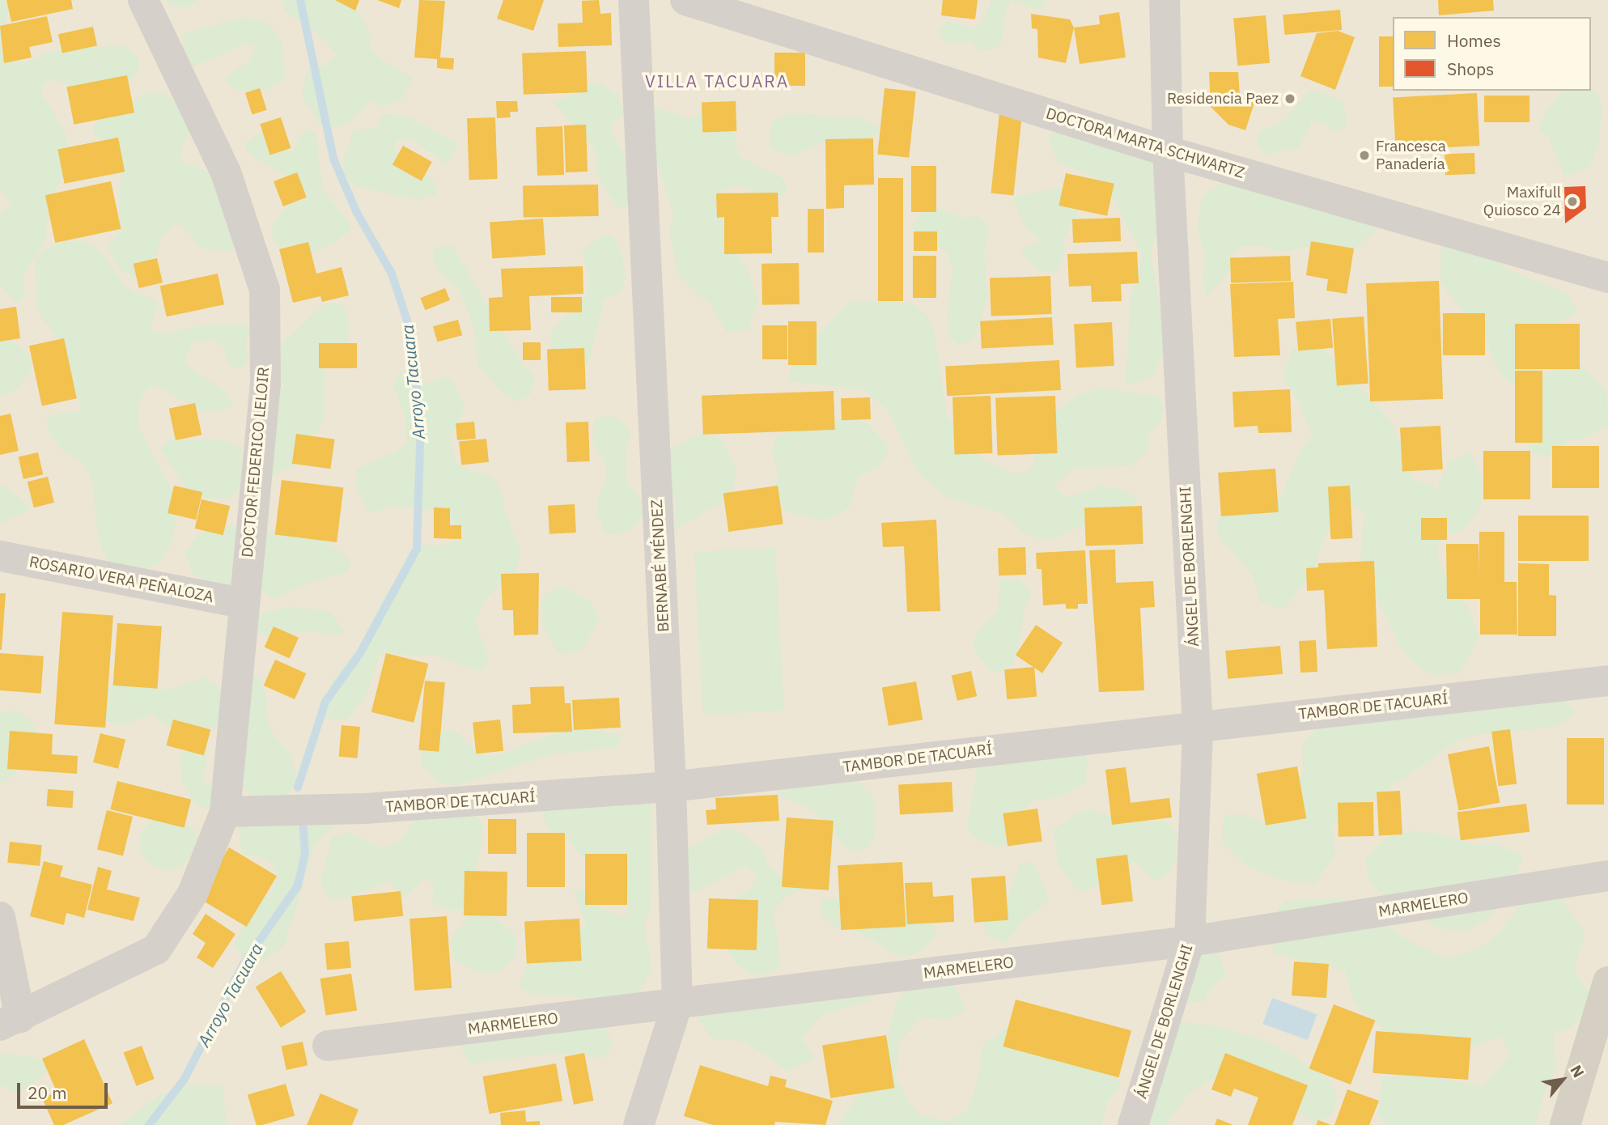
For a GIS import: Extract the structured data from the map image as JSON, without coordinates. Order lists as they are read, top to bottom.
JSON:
{
  "streets": {
    "street": [
      "DOCTORA MARTA SCHWARTZ",
      "DOCTOR FEDERICO LELOIR",
      "BERNABÉ MÉNDEZ",
      "ÁNGEL DE BORLENGHI",
      "ROSARIO VERA PEÑALOZA",
      "TAMBOR DE TACUARÍ",
      "MARMELERO"
    ]
  },
  "crossings": [
    ["DOCTORA MARTA SCHWARTZ", "ÁNGEL DE BORLENGHI"],
    ["DOCTOR FEDERICO LELOIR", "ROSARIO VERA PEÑALOZA"],
    ["DOCTOR FEDERICO LELOIR", "TAMBOR DE TACUARÍ"],
    ["BERNABÉ MÉNDEZ", "TAMBOR DE TACUARÍ"],
    ["BERNABÉ MÉNDEZ", "MARMELERO"],
    ["ÁNGEL DE BORLENGHI", "TAMBOR DE TACUARÍ"],
    ["ÁNGEL DE BORLENGHI", "MARMELERO"]
  ],
  "districts": ["VILLA TACUARA"],
  "water": ["Arroyo Tacuara"],
  "places": ["Residencia Paez", "Francesca Panadería", "Maxifull Quiosco 24"],
  "legend": ["Homes", "Shops"],
  "scale_bar": "20 m",
  "north": "top right"
}
